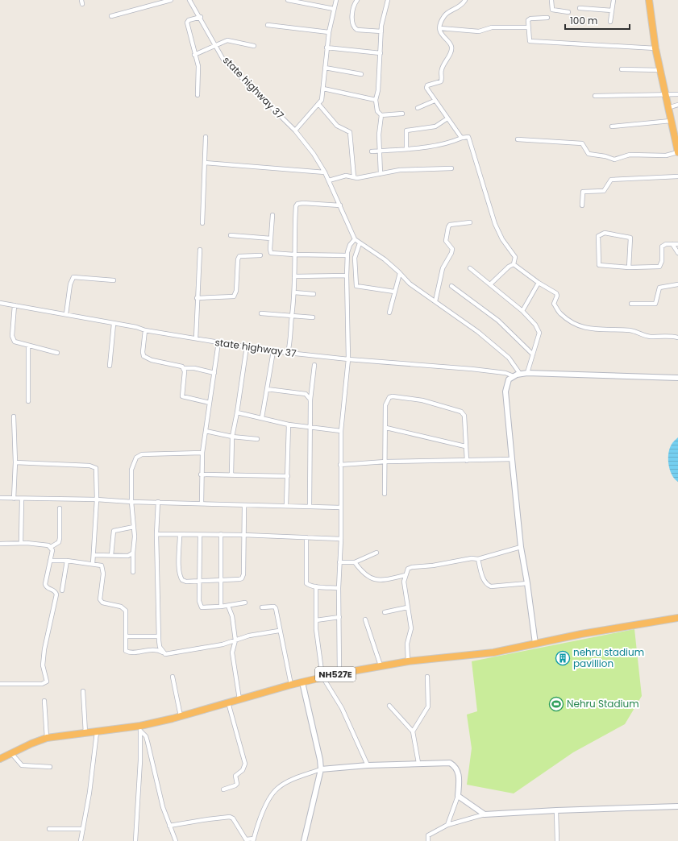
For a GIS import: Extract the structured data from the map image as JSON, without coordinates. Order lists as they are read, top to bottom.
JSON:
{
  "streets": {
    "highway": ["NH527E"],
    "street": ["state highway 37"]
  },
  "places": {
    "building": ["nehru stadium pavillion"],
    "sports": ["Nehru Stadium"]
  },
  "scale_bar": "100 m"
}
